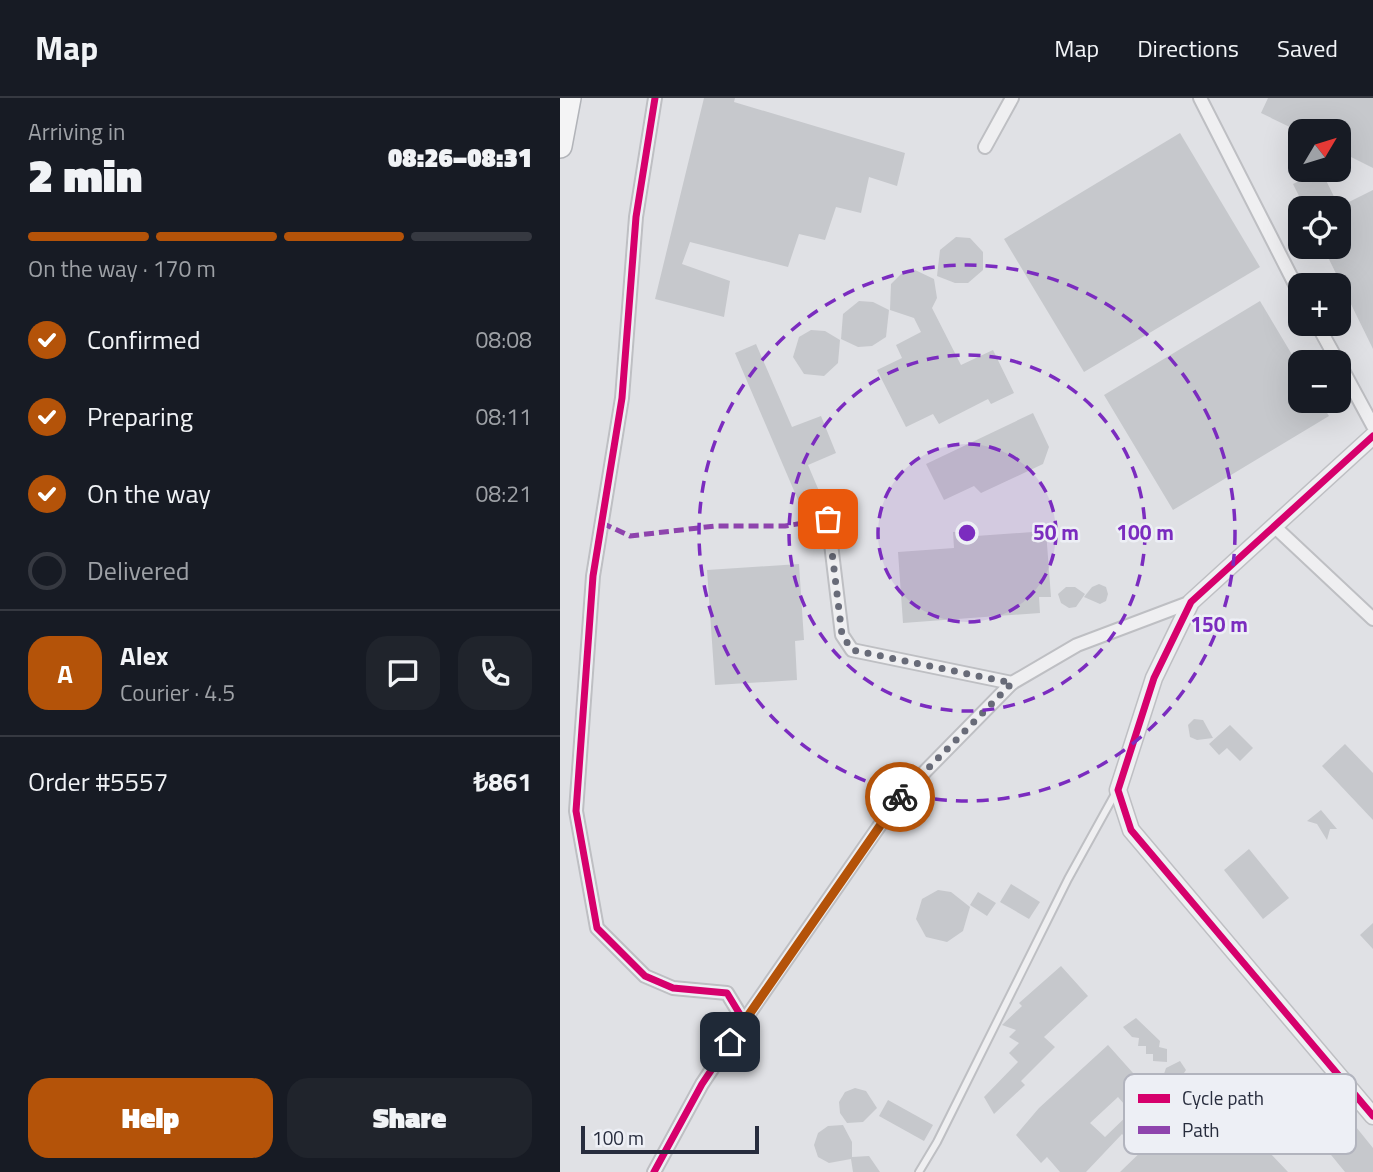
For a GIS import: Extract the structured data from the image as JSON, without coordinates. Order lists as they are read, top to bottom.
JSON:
{
  "legend": ["Cycle path", "Path"],
  "scale_bar": "100 m",
  "north": "top right",
  "page": {
    "header": "Map",
    "nav": ["Map", "Directions", "Saved"],
    "heading": ["2 min", "Arriving in", "08:26–08:31"],
    "panel": [
      "Alex",
      "Courier · 4.5",
      "Order #5557",
      "₺861"
    ],
    "map_buttons": ["+", "−"],
    "bar": "On the way · 170 m",
    "list": [
      ["Confirmed", "08:08"],
      ["Preparing", "08:11"],
      ["On the way", "08:21"],
      "Delivered"
    ],
    "round": "A",
    "buttons": ["Help", "Share"],
    "scale": "100 m"
  },
  "rings": ["50 m", "100 m", "150 m"]
}
